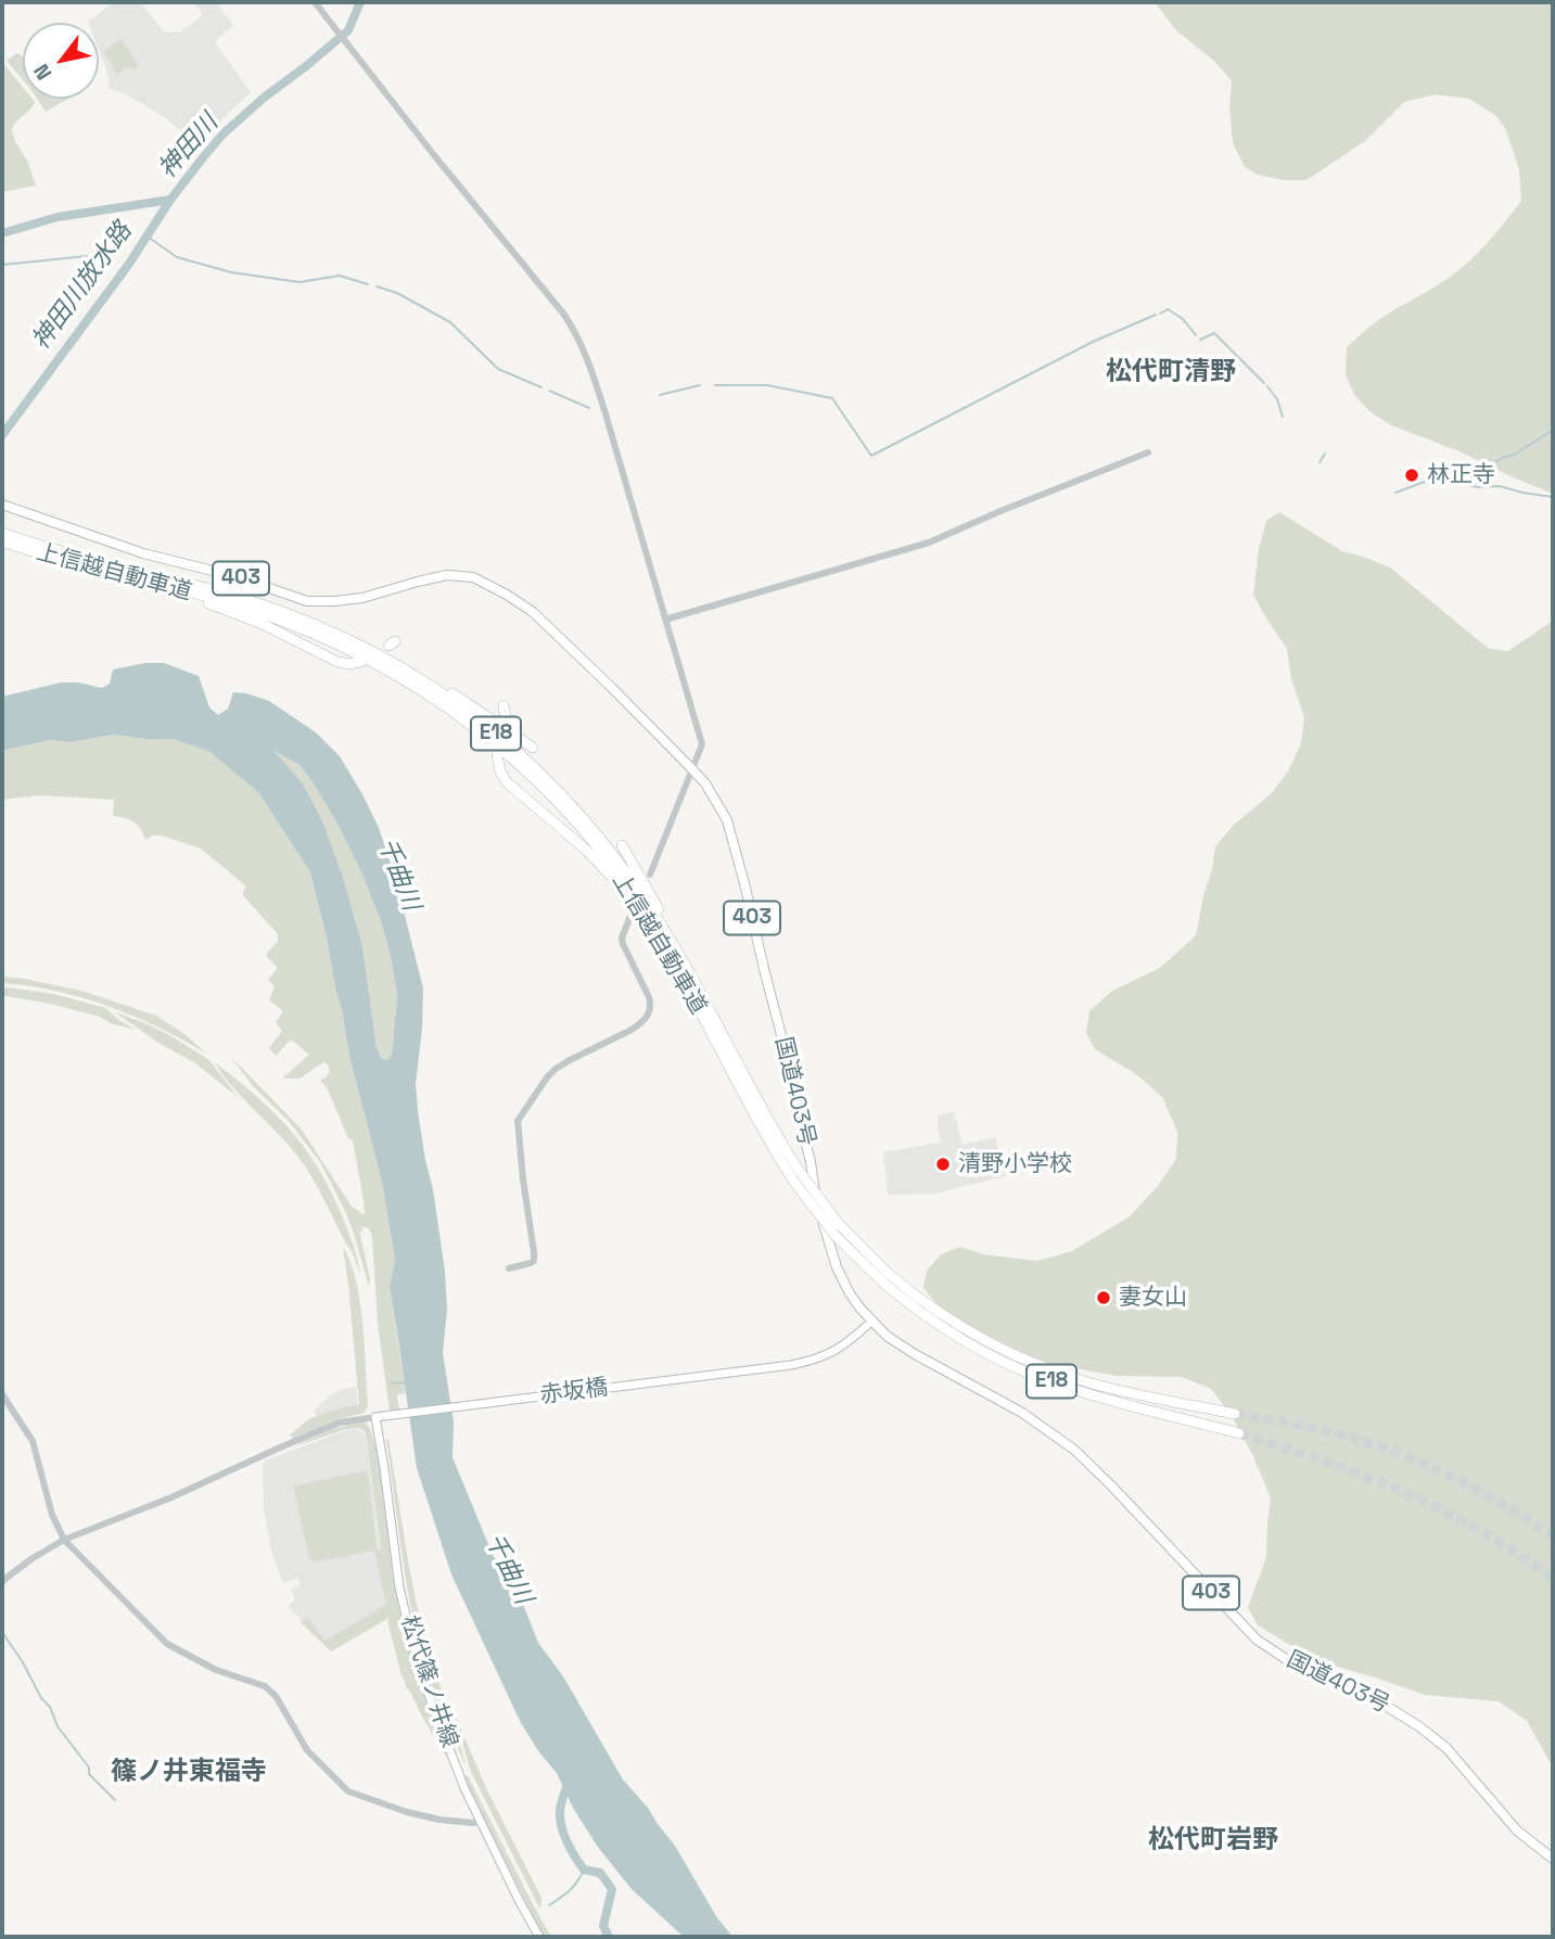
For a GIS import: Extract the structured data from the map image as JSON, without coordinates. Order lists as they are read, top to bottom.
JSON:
{
  "streets": {
    "highway": [
      "上信越自動車道",
      "403",
      "E18",
      "国道403号"
    ],
    "main road": ["赤坂橋", "松代篠ノ井線"]
  },
  "crossings": [
    ["国道403号", "赤坂橋"],
    ["赤坂橋", "松代篠ノ井線"]
  ],
  "districts": ["松代町清野", "篠ノ井東福寺", "松代町岩野"],
  "water": ["神田川", "神田川放水路", "千曲川"],
  "places": ["林正寺", "清野小学校", "妻女山"],
  "north": "bottom left"
}
